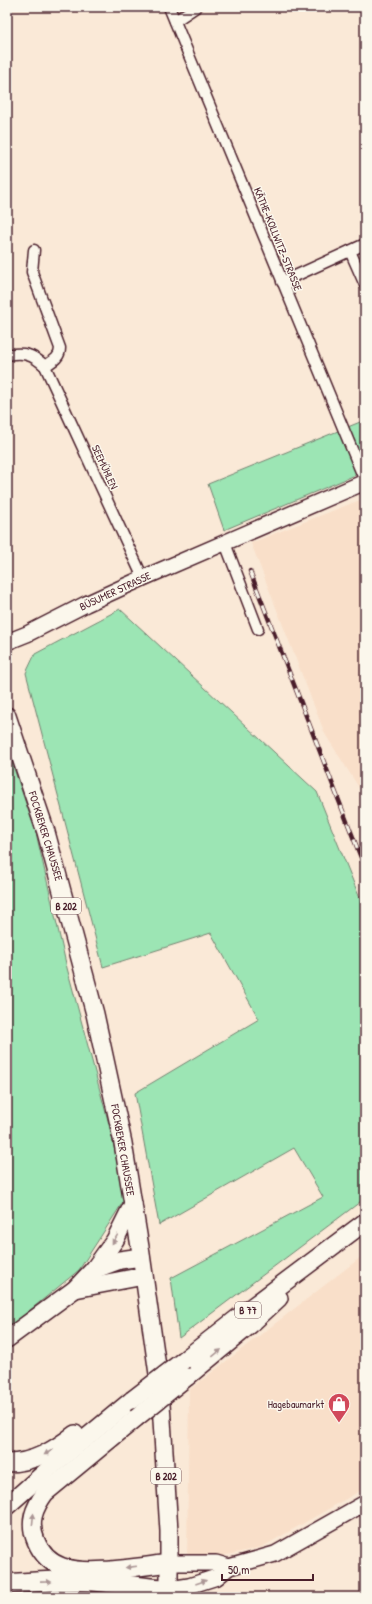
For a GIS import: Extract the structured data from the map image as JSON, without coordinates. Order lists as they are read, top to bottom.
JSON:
{
  "streets": {
    "main road": ["FOCKBEKER CHAUSSEE", "B 202", "B 77"],
    "street": ["KÄTHE-KOLLWITZ-STRASSE", "SEEMÜHLEN", "BÜSUMER STRASSE"]
  },
  "crossings": [
    ["KÄTHE-KOLLWITZ-STRASSE", "BÜSUMER STRASSE"],
    ["SEEMÜHLEN", "BÜSUMER STRASSE"]
  ],
  "places": {
    "shop": ["Hagebaumarkt"]
  },
  "scale_bar": "50 m"
}
